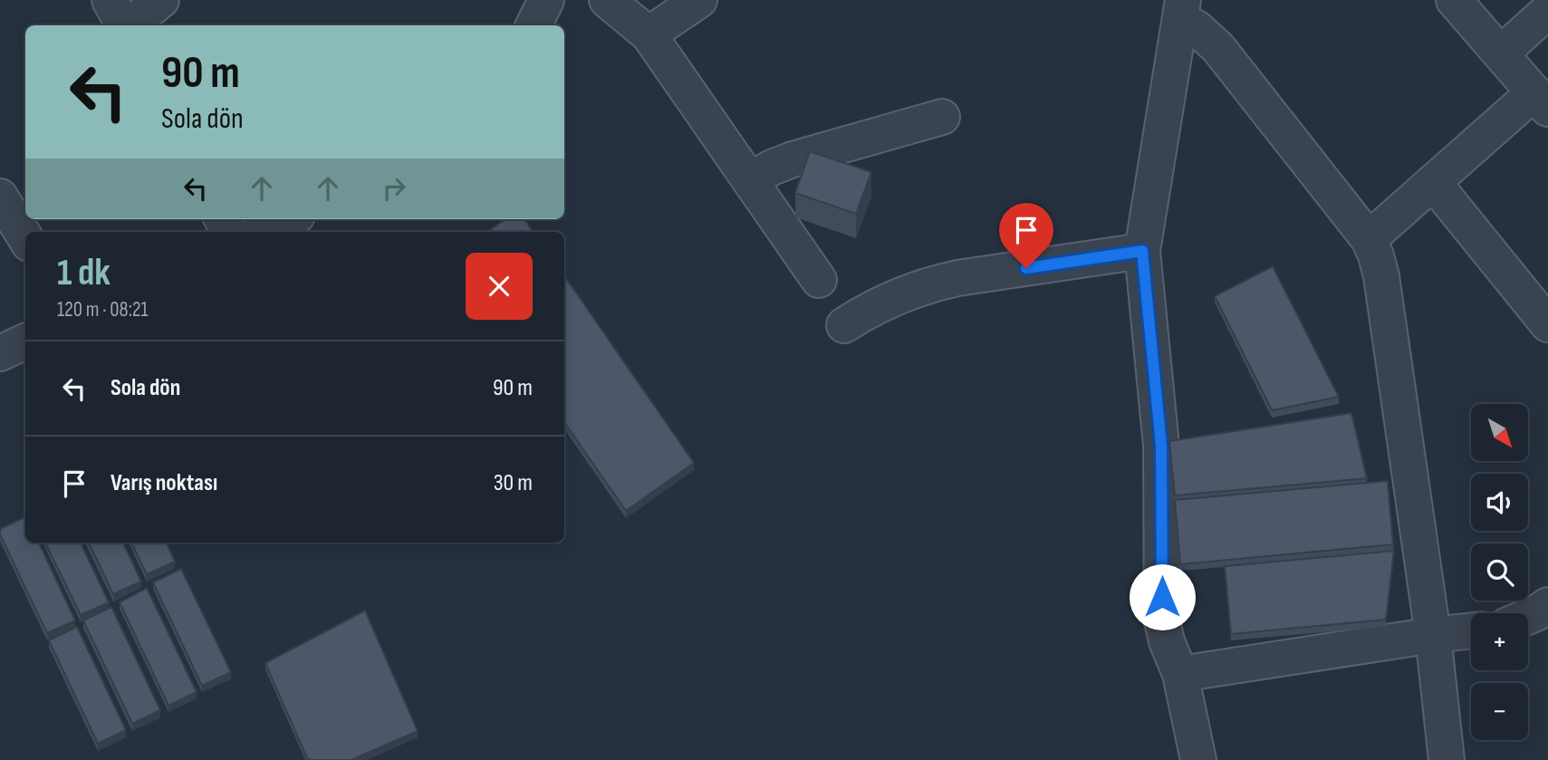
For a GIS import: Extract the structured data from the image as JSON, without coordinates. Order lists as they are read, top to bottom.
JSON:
{
  "north": "bottom right",
  "page": {
    "turn": ["90 m", "Sola dön"],
    "heading": ["1 dk", "120 m · 08:21"],
    "list": [
      {
        "name": "Sola dön",
        "value": "90 m"
      },
      {
        "name": "Varış noktası",
        "value": "30 m"
      }
    ],
    "map_buttons": ["+", "−"]
  }
}
